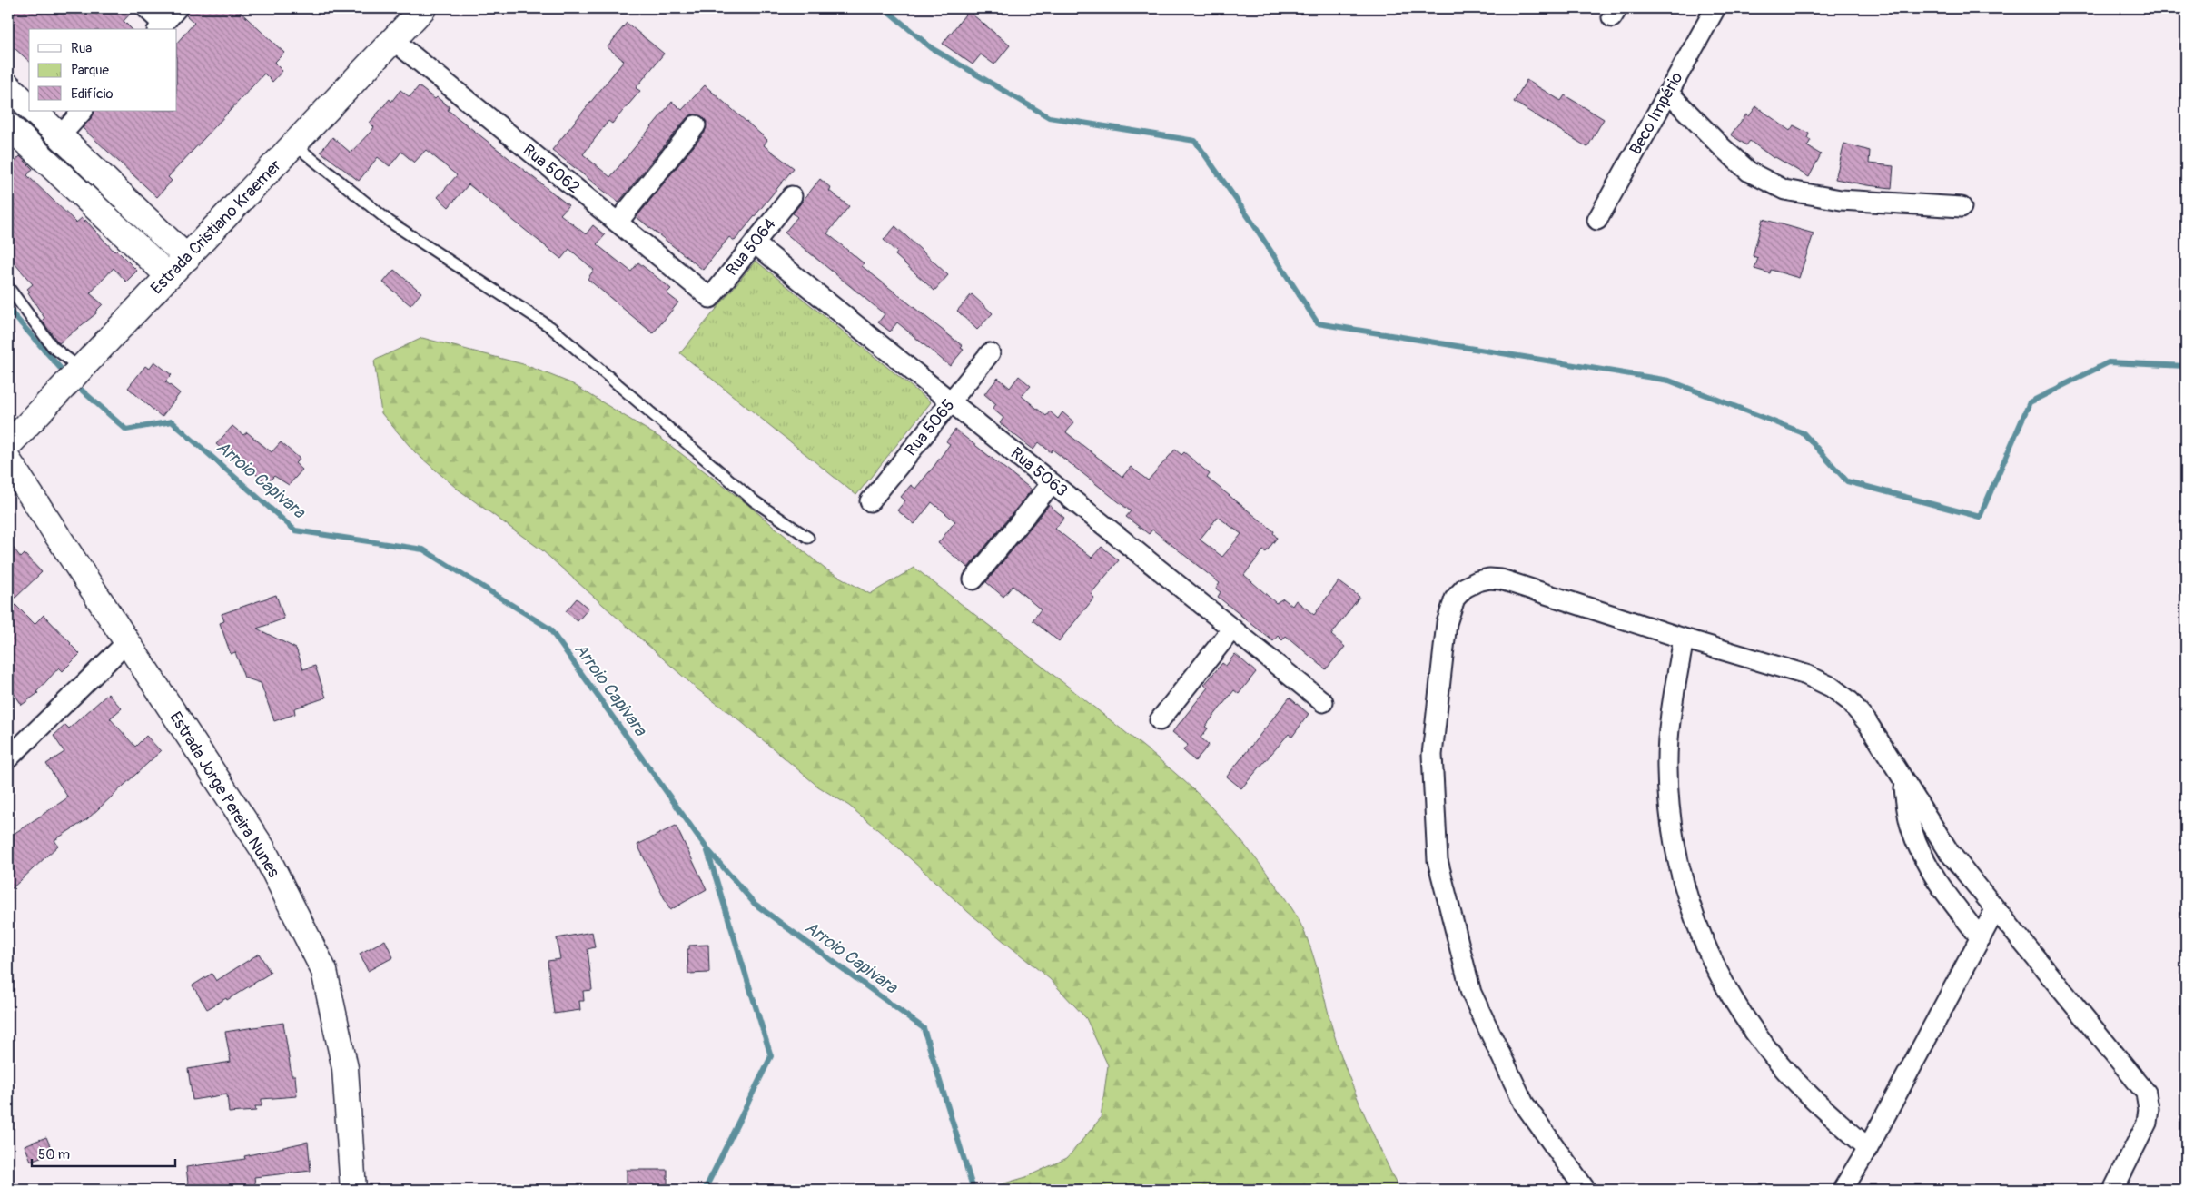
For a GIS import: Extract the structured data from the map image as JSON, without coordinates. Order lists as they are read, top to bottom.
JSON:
{
  "streets": {
    "street": [
      "Beco Império",
      "Rua 5062",
      "Estrada Cristiano Kraemer",
      "Rua 5064",
      "Rua 5065",
      "Rua 5063",
      "Estrada Jorge Pereira Nunes"
    ]
  },
  "crossings": [
    ["Rua 5062", "Estrada Cristiano Kraemer"],
    ["Rua 5062", "Rua 5064"],
    ["Rua 5064", "Rua 5063"],
    ["Rua 5065", "Rua 5063"]
  ],
  "water": ["Arroio Capivara"],
  "legend": ["Rua", "Parque", "Edifício"],
  "scale_bar": "50 m"
}
